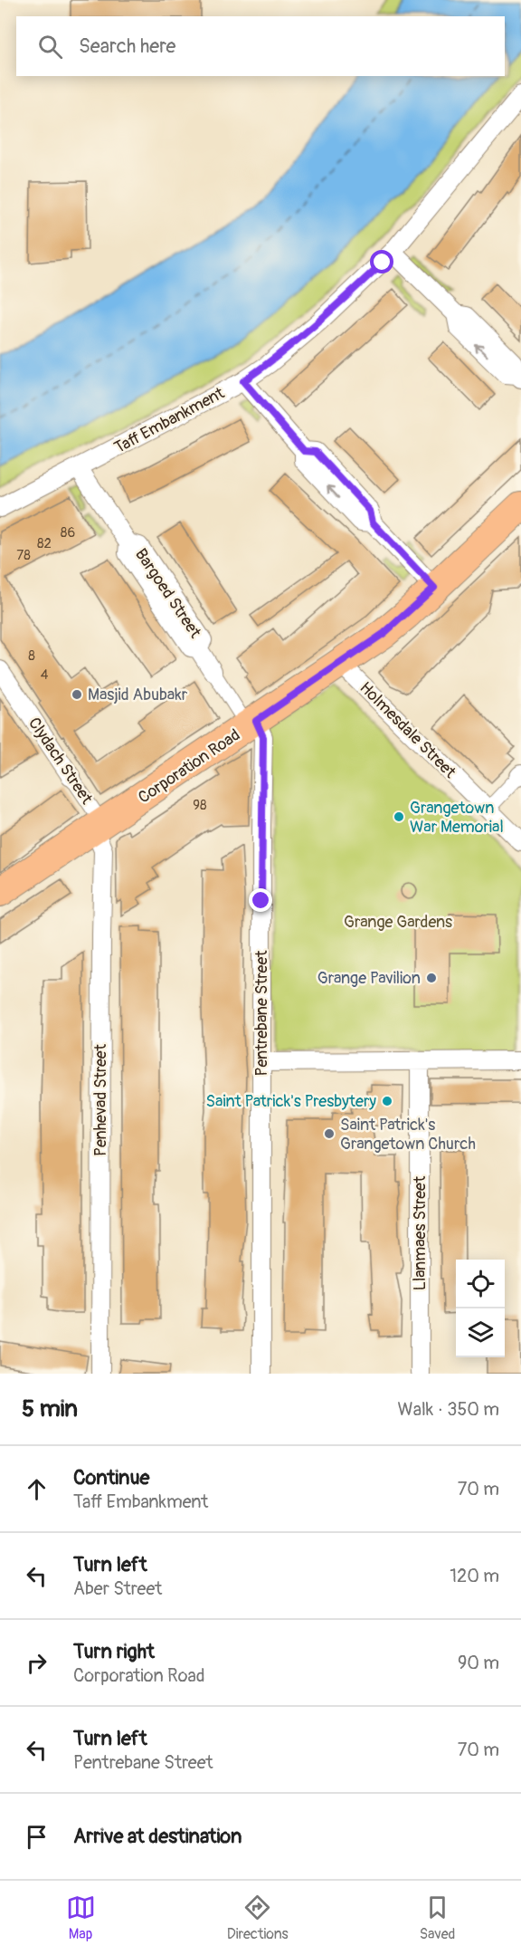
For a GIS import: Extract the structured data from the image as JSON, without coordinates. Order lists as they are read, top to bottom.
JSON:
{
  "streets": {
    "main road": ["Corporation Road"],
    "street": [
      "Taff Embankment",
      "Bargoed Street",
      "Holmesdale Street",
      "Clydach Street",
      "Pentrebane Street",
      "Penhevad Street",
      "Llanmaes Street"
    ]
  },
  "crossings": [
    ["Taff Embankment", "Bargoed Street"],
    ["Bargoed Street", "Corporation Road"],
    ["Bargoed Street", "Pentrebane Street"],
    ["Holmesdale Street", "Corporation Road"],
    ["Clydach Street", "Corporation Road"],
    ["Clydach Street", "Penhevad Street"],
    ["Corporation Road", "Pentrebane Street"],
    ["Corporation Road", "Penhevad Street"]
  ],
  "parks": ["Grange Gardens"],
  "places": [
    "Masjid Abubakr",
    "Grangetown War Memorial",
    "Grange Pavilion",
    "Saint Patrick's Presbytery",
    "Saint Patrick's Grangetown Church"
  ],
  "house_numbers": [
    "86",
    "82",
    "78",
    "8",
    "4",
    "98"
  ],
  "page": {
    "search": "Search here",
    "heading": ["5 min", "Walk · 350 m"],
    "list": [
      ["Continue", "Taff Embankment", "70 m"],
      ["Turn left", "Aber Street", "120 m"],
      ["Turn right", "Corporation Road", "90 m"],
      ["Turn left", "Pentrebane Street", "70 m"],
      "Arrive at destination"
    ],
    "nav": ["Map", "Directions", "Saved"]
  }
}
